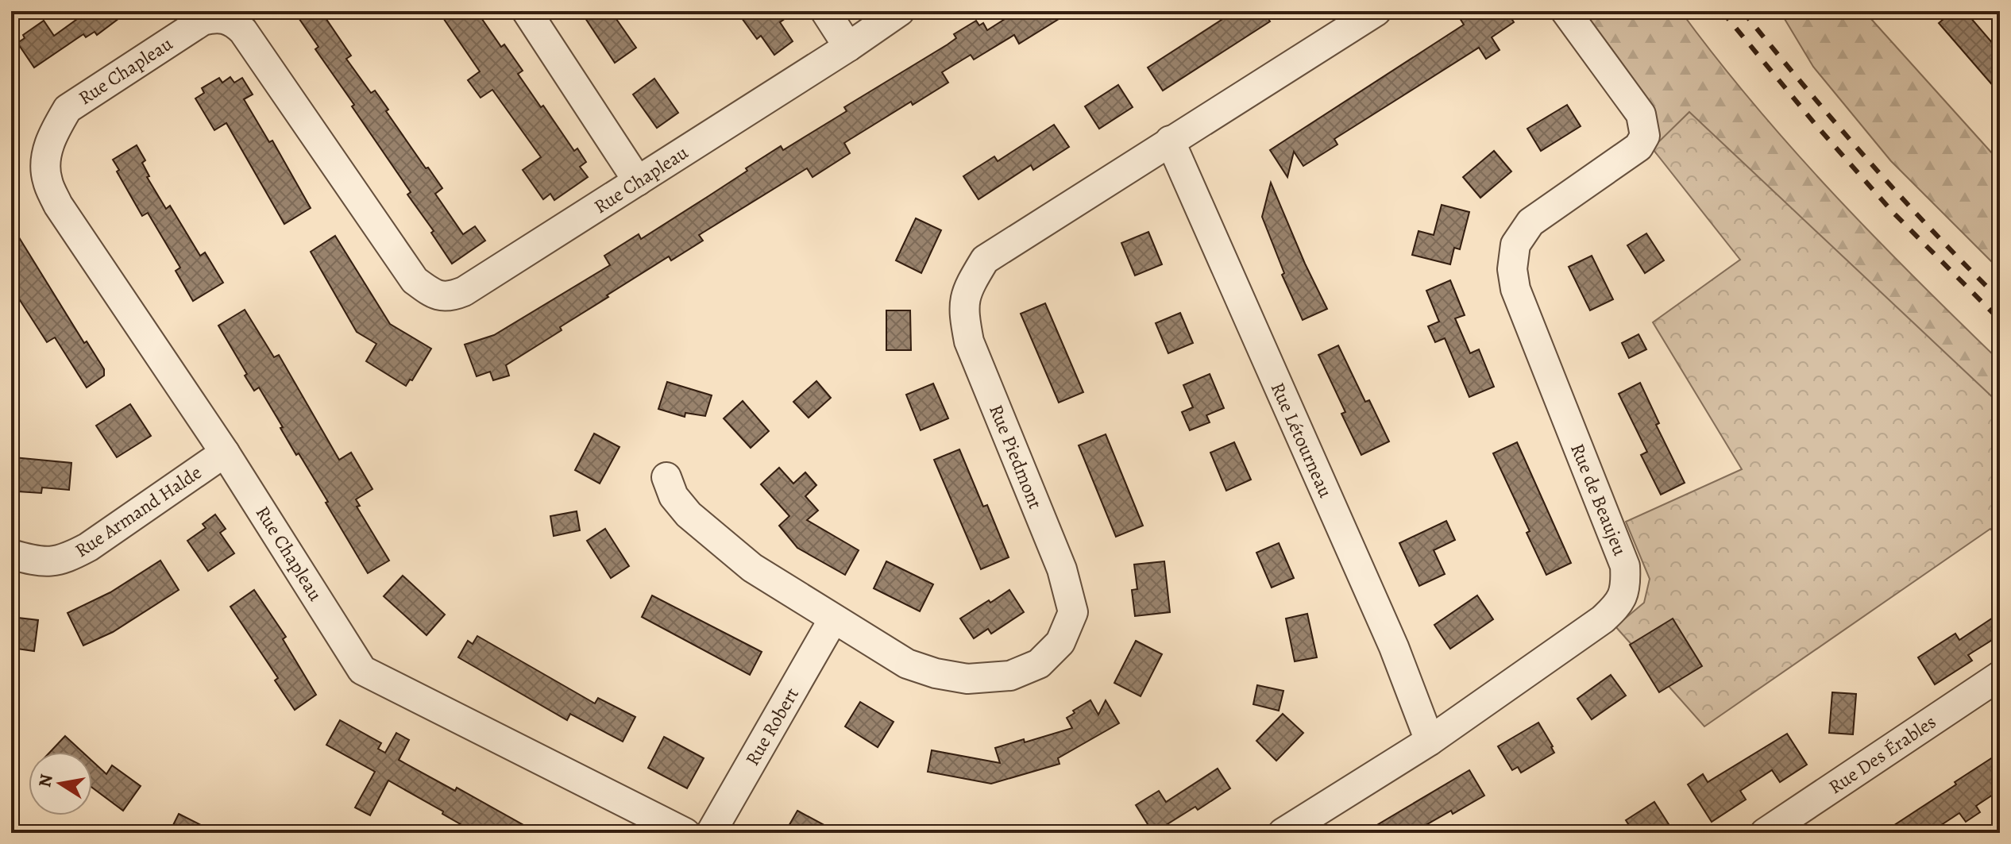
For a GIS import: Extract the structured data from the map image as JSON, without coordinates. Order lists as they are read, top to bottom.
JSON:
{
  "streets": {
    "street": [
      "Rue Chapleau",
      "Rue Létourneau",
      "Rue Piedmont",
      "Rue de Beaujeu",
      "Rue Armand Halde",
      "Rue Robert",
      "Rue Des Érables"
    ]
  },
  "crossings": [
    ["Rue Chapleau", "Rue Armand Halde"],
    ["Rue Létourneau", "Rue Piedmont"],
    ["Rue Létourneau", "Rue de Beaujeu"],
    ["Rue Piedmont", "Rue Robert"]
  ],
  "north": "left"
}
